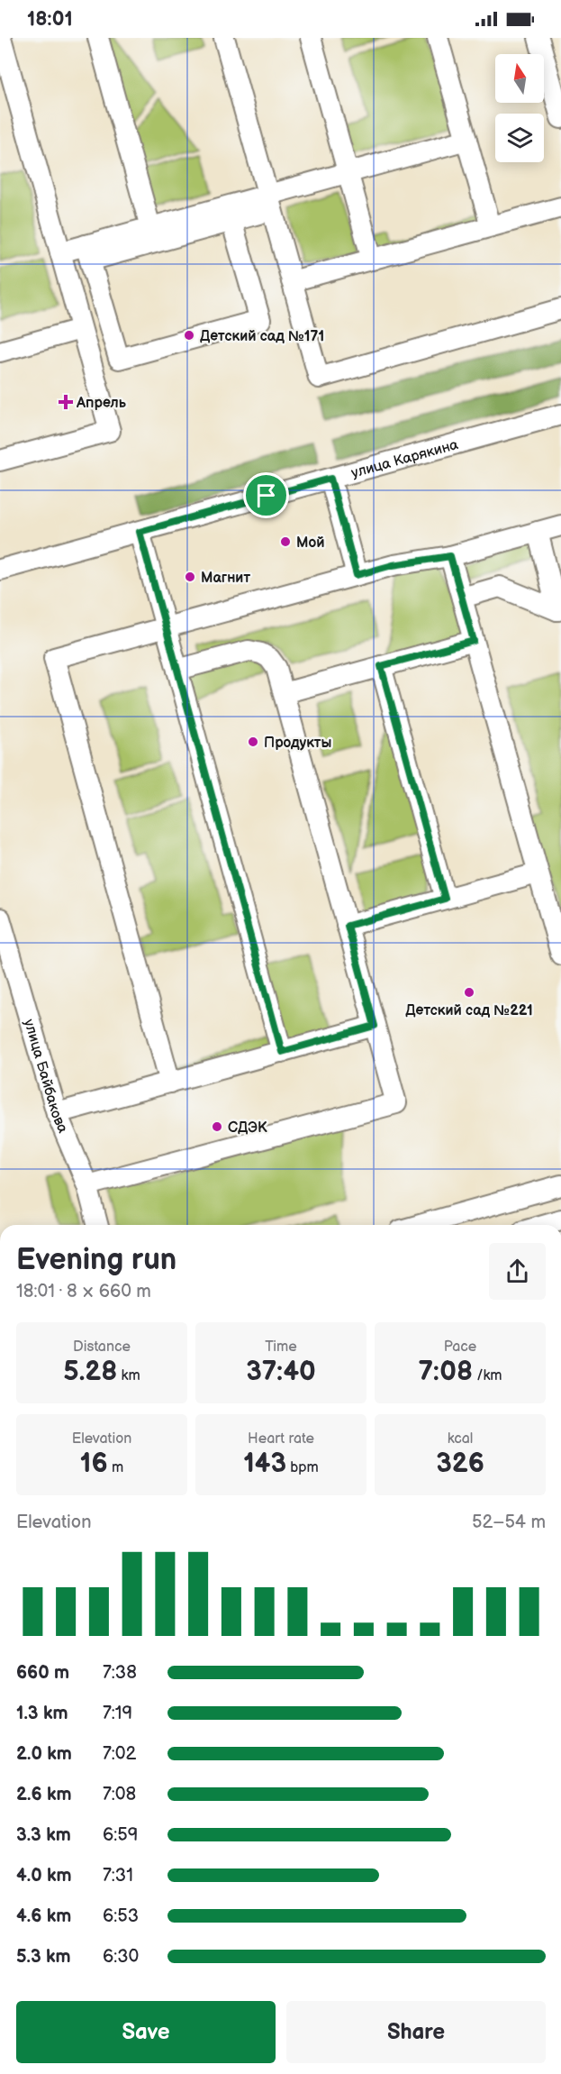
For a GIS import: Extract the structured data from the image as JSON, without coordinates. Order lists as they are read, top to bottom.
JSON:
{
  "streets": {
    "street": ["улица Карякина", "улица Байбакова"]
  },
  "places": {
    "other": [
      "Детский сад №171",
      "Мой",
      "Магнит",
      "Продукты",
      "Детский сад №221",
      "СДЭК"
    ],
    "health": ["Апрель"]
  },
  "north": "top",
  "page": {
    "status": "18:01",
    "heading": ["Evening run", "18:01 · 8 × 660 m"],
    "stats": [
      ["Distance", "5.28 km"],
      ["Time", "37:40"],
      ["Pace", "7:08 /km"],
      ["Elevation", "16 m"],
      ["Heart rate", "143 bpm"],
      ["kcal", "326"]
    ],
    "chart": ["Elevation", "52–54 m"],
    "list": [
      {
        "name": "660 m",
        "note": "7:38"
      },
      {
        "name": "1.3 km",
        "note": "7:19"
      },
      {
        "name": "2.0 km",
        "note": "7:02"
      },
      {
        "name": "2.6 km",
        "note": "7:08"
      },
      {
        "name": "3.3 km",
        "note": "6:59"
      },
      {
        "name": "4.0 km",
        "note": "7:31"
      },
      {
        "name": "4.6 km",
        "note": "6:53"
      },
      {
        "name": "5.3 km",
        "note": "6:30"
      }
    ],
    "buttons": ["Save", "Share"]
  }
}
